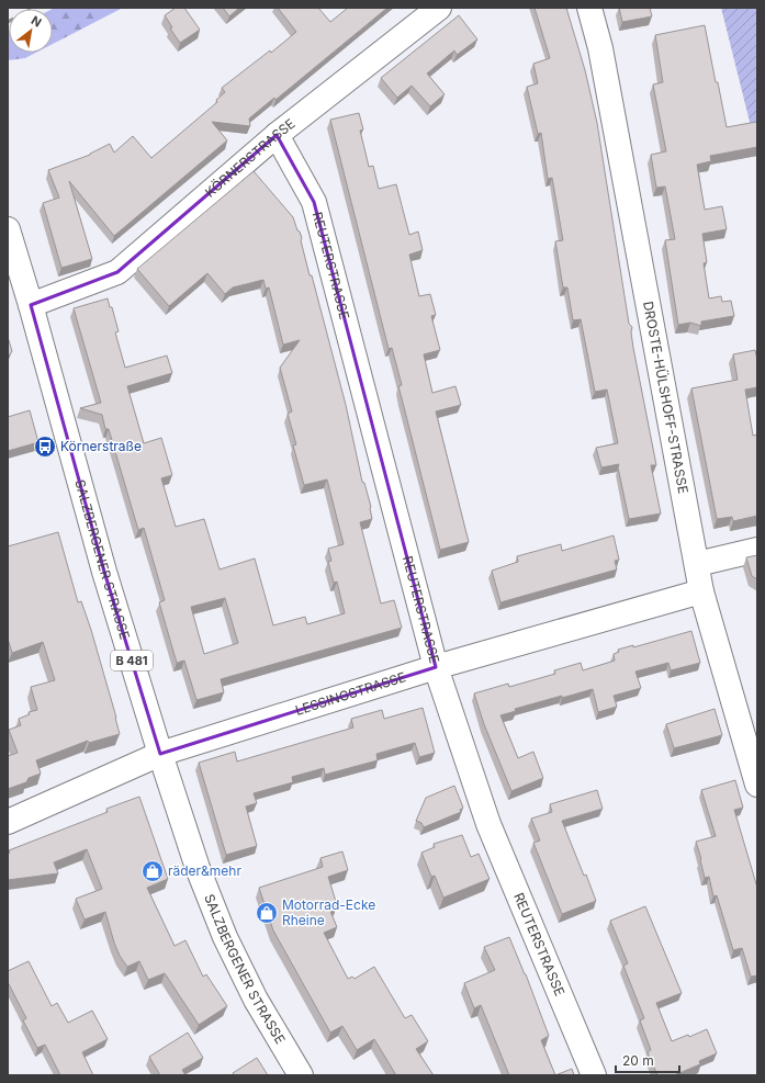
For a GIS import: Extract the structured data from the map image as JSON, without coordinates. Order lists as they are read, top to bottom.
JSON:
{
  "streets": {
    "street": [
      "KÖRNERSTRASSE",
      "REUTERSTRASSE",
      "DROSTE-HÜLSHOFF-STRASSE",
      "SALZBERGENER STRASSE",
      "B 481",
      "LESSINGSTRASSE"
    ]
  },
  "crossings": [
    ["KÖRNERSTRASSE", "REUTERSTRASSE"],
    ["KÖRNERSTRASSE", "SALZBERGENER STRASSE"],
    ["REUTERSTRASSE", "LESSINGSTRASSE"],
    ["DROSTE-HÜLSHOFF-STRASSE", "LESSINGSTRASSE"],
    ["SALZBERGENER STRASSE", "LESSINGSTRASSE"]
  ],
  "places": {
    "bus stop": ["Körnerstraße"],
    "shop": ["räder&mehr", "Motorrad-Ecke Rheine"]
  },
  "scale_bar": "20 m",
  "north": "top right"
}
